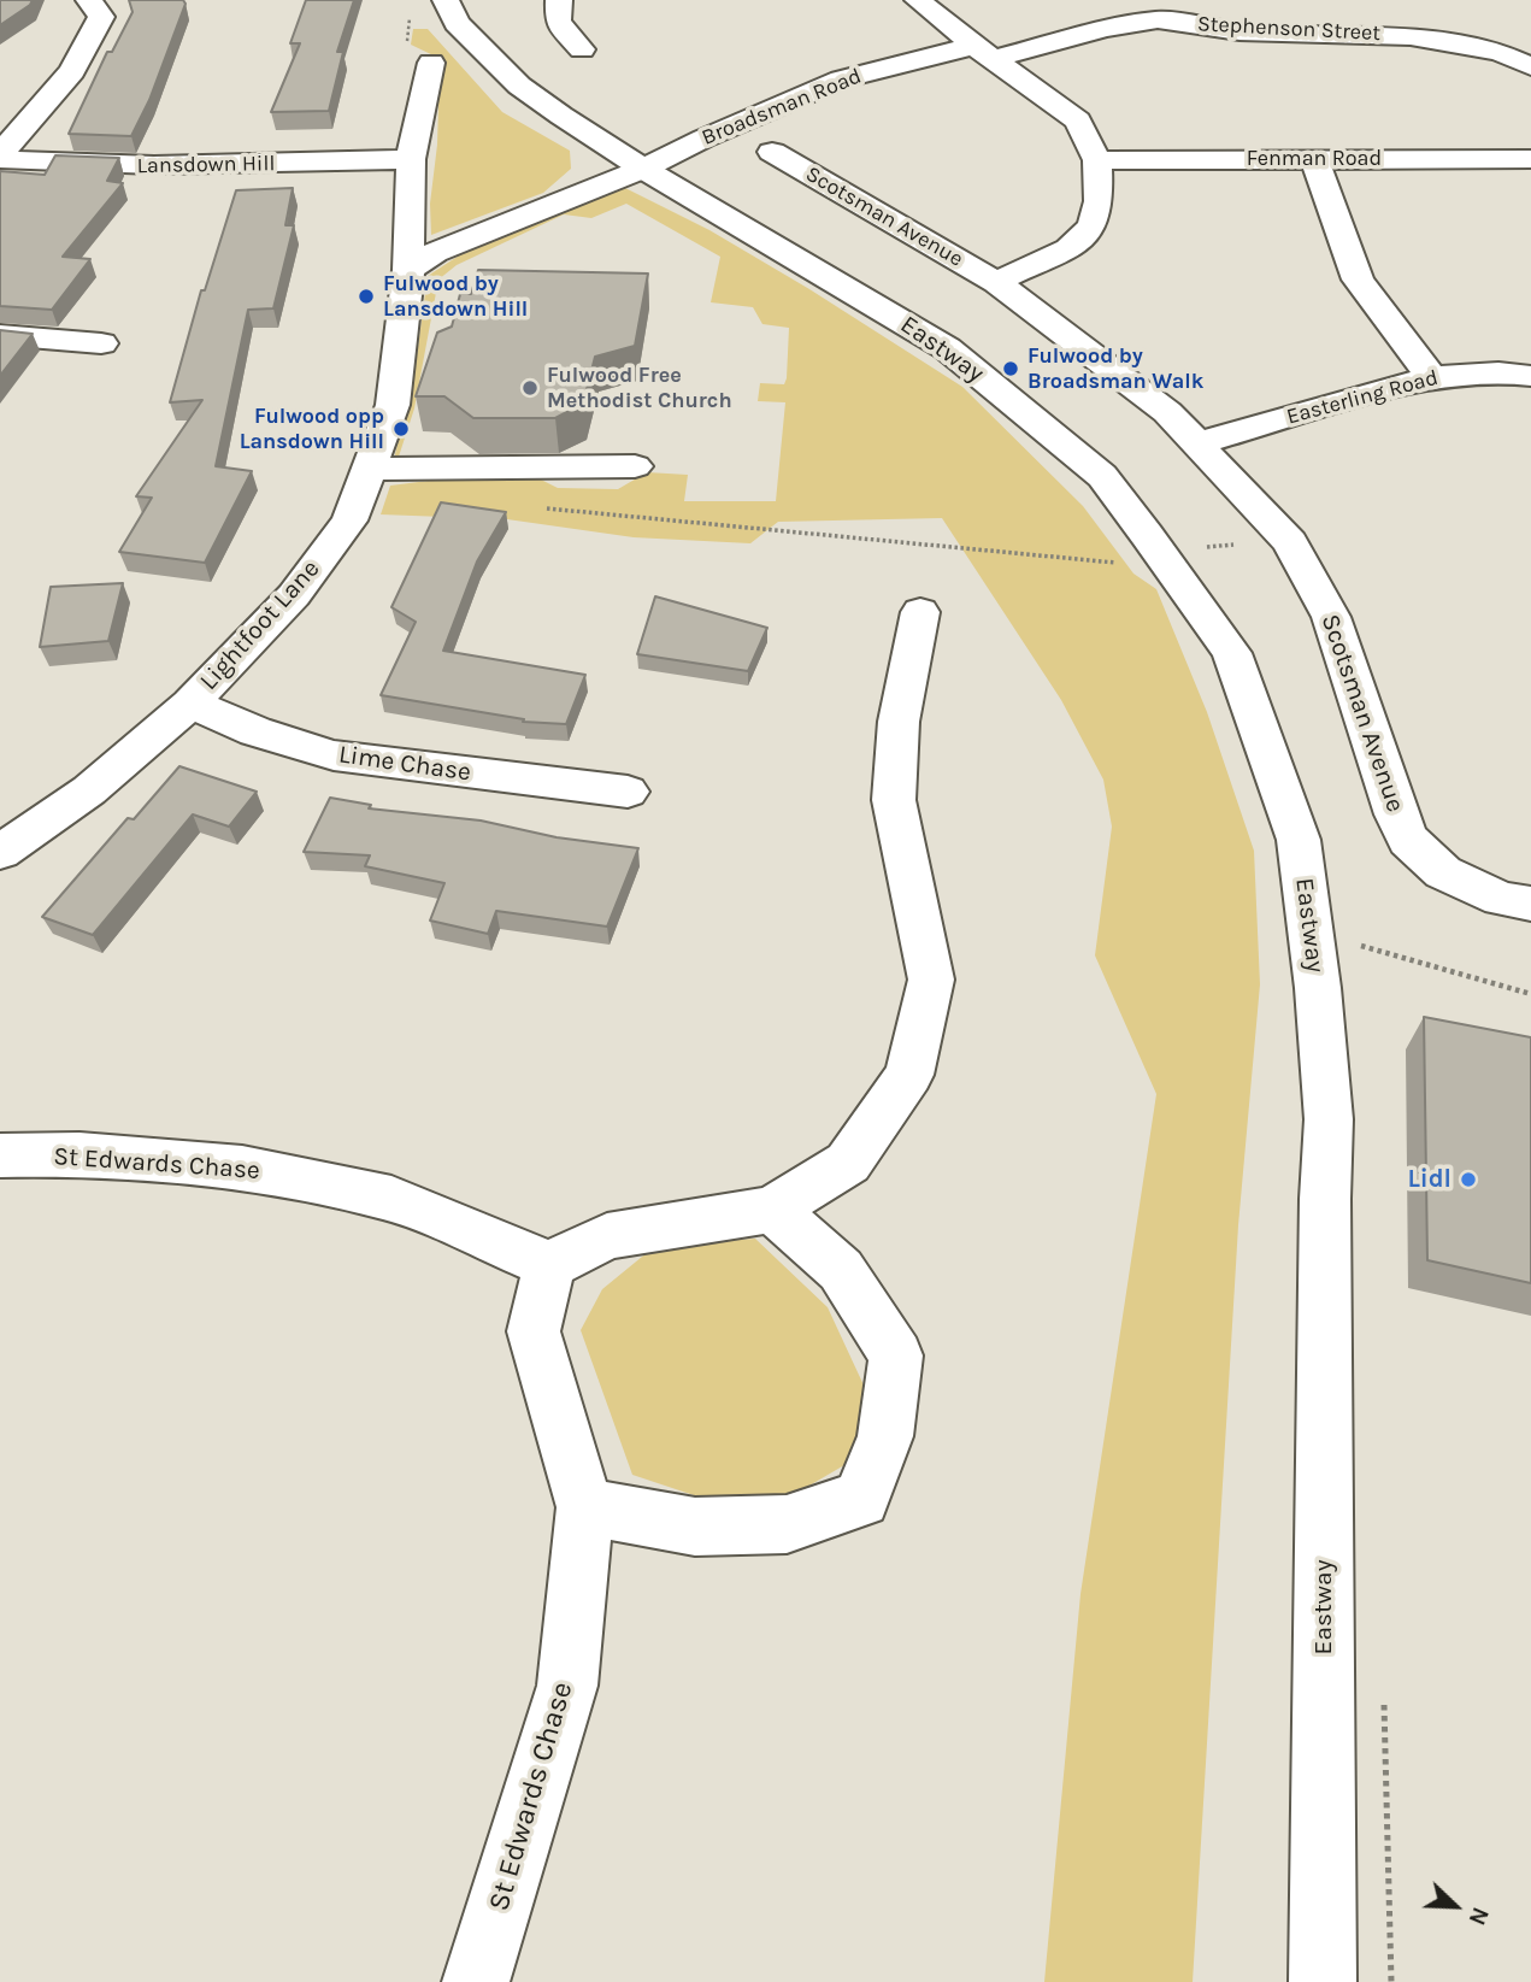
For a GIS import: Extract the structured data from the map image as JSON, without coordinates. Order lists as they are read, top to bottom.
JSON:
{
  "streets": {
    "street": [
      "Stephenson Street",
      "Broadsman Road",
      "Fenman Road",
      "Lansdown Hill",
      "Scotsman Avenue",
      "Eastway",
      "Easterling Road",
      "Lightfoot Lane",
      "Lime Chase",
      "St Edwards Chase"
    ]
  },
  "crossings": [
    ["Stephenson Street", "Broadsman Road"],
    ["Broadsman Road", "Eastway"],
    ["Lansdown Hill", "Lightfoot Lane"],
    ["Scotsman Avenue", "Easterling Road"],
    ["Lightfoot Lane", "Lime Chase"]
  ],
  "places": [
    "Fulwood by Lansdown Hill",
    "Fulwood by Broadsman Walk",
    "Fulwood Free Methodist Church",
    "Fulwood opp Lansdown Hill",
    "Lidl"
  ],
  "north": "bottom right"
}
